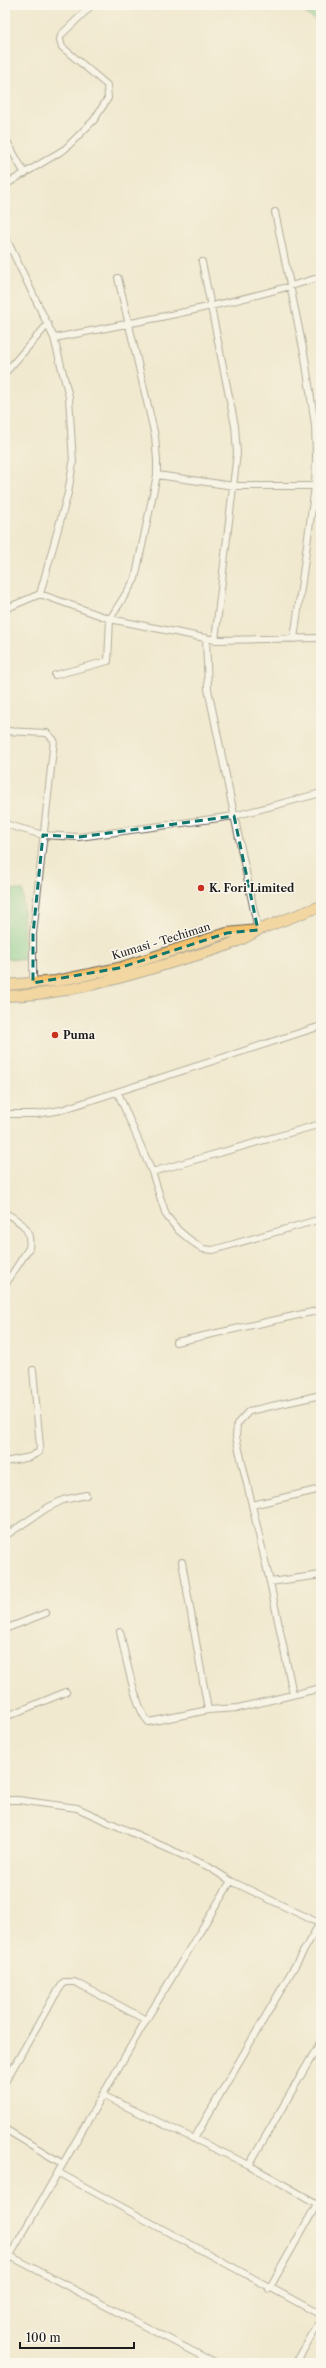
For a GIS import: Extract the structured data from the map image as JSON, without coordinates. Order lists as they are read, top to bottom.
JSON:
{
  "streets": {
    "highway": ["Kumasi - Techiman"]
  },
  "places": ["K. Fori Limited", "Puma"],
  "scale_bar": "100 m"
}
